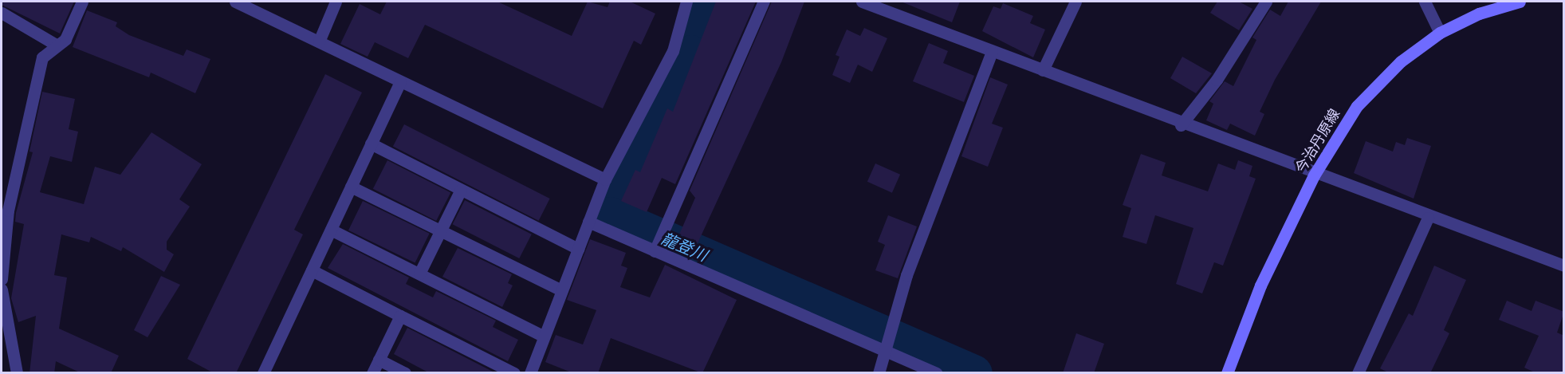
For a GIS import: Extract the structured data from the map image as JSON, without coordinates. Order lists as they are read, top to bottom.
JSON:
{
  "streets": {
    "main road": ["今治丹原線"]
  },
  "water": ["龍登川"]
}
